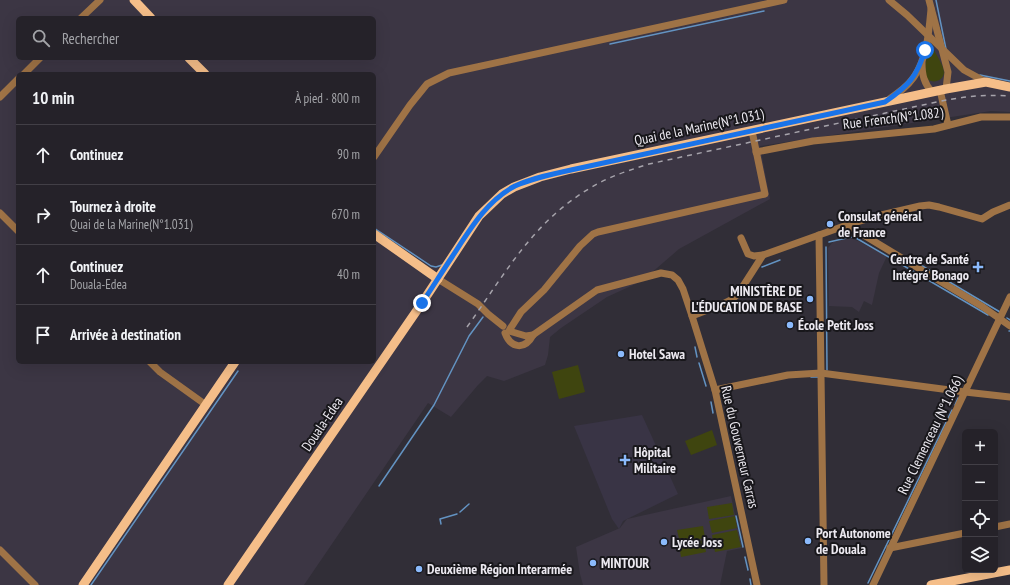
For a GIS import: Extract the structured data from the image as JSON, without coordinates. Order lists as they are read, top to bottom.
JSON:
{
  "streets": {
    "main road": ["Quai de la Marine(N°1.031)", "Douala-Edea"],
    "street": ["Rue French(N°1.082)", "Rue Clemenceau (N°1.066)", "Rue du Gouverneur Carras"]
  },
  "crossings": [
    ["Quai de la Marine(N°1.031)", "Douala-Edea"],
    ["Quai de la Marine(N°1.031)", "Rue du Gouverneur Carras"],
    ["Douala-Edea", "Rue du Gouverneur Carras"]
  ],
  "places": {
    "other": [
      "Consulat général de France",
      "MINISTÈRE DE L'ÉDUCATION DE BASE",
      "École Petit Joss",
      "Hotel Sawa",
      "Port Autonome de Douala",
      "Lycée Joss",
      "MINTOUR",
      "Deuxième Région Interarmée"
    ],
    "health": ["Centre de Santé Intégré Bonago", "Hôpital Militaire"]
  },
  "page": {
    "search": "Rechercher",
    "heading": ["10 min", "À pied · 800 m"],
    "list": [
      ["Continuez", "90 m"],
      ["Tournez à droite", "Quai de la Marine(N°1.031)", "670 m"],
      ["Continuez", "Douala-Edea", "40 m"],
      "Arrivée à destination"
    ],
    "map_buttons": ["+", "−"]
  }
}
